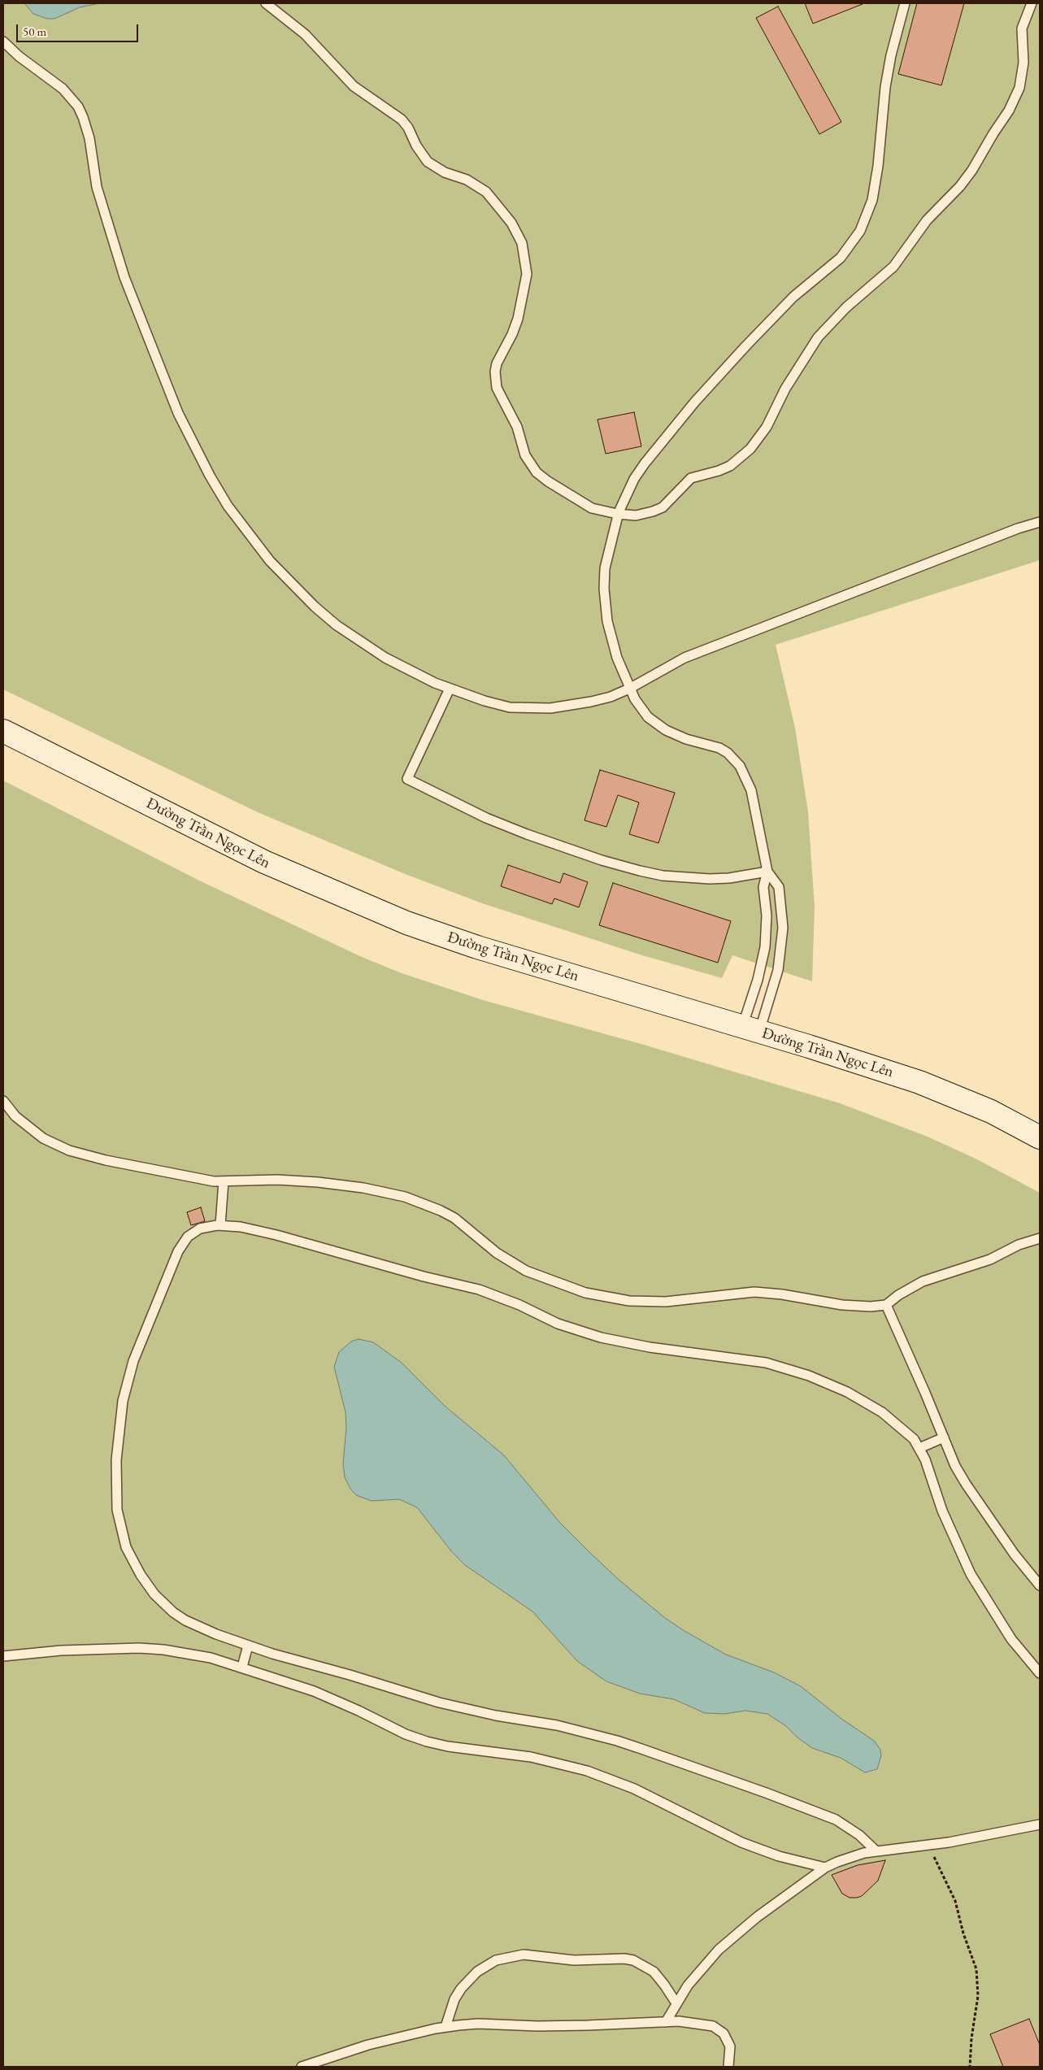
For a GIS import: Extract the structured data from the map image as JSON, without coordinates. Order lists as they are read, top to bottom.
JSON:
{
  "streets": {
    "street": ["Đường Trần Ngọc Lên"]
  },
  "scale_bar": "50 m"
}
